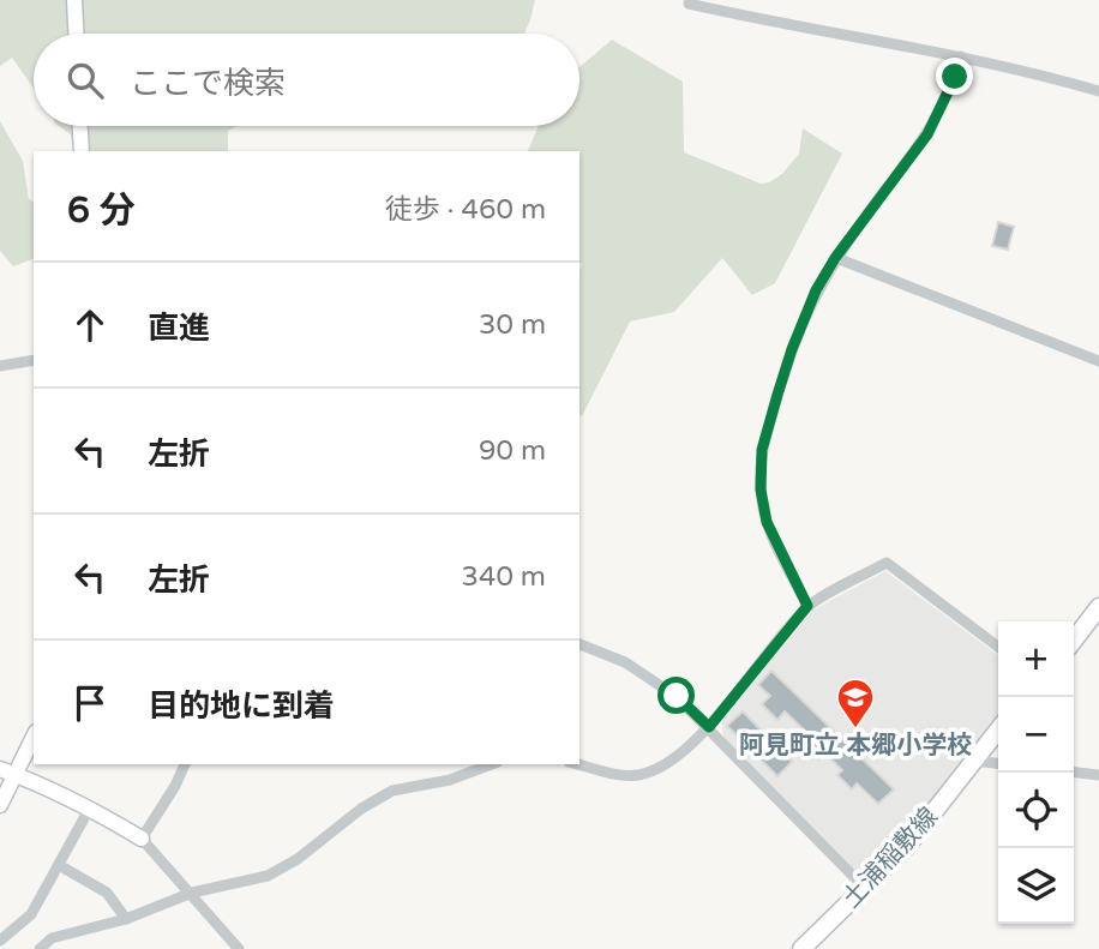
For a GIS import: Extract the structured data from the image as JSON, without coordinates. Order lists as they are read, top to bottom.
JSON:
{
  "streets": {
    "main road": ["土浦稲敷線"]
  },
  "places": {
    "school or university": ["阿見町立 本郷小学校"]
  },
  "page": {
    "search": "ここで検索",
    "heading": ["6 分", "徒歩 · 460 m"],
    "list": [
      ["直進", "30 m"],
      ["左折", "90 m"],
      ["左折", "340 m"],
      "目的地に到着"
    ],
    "map_buttons": ["+", "−"]
  }
}
